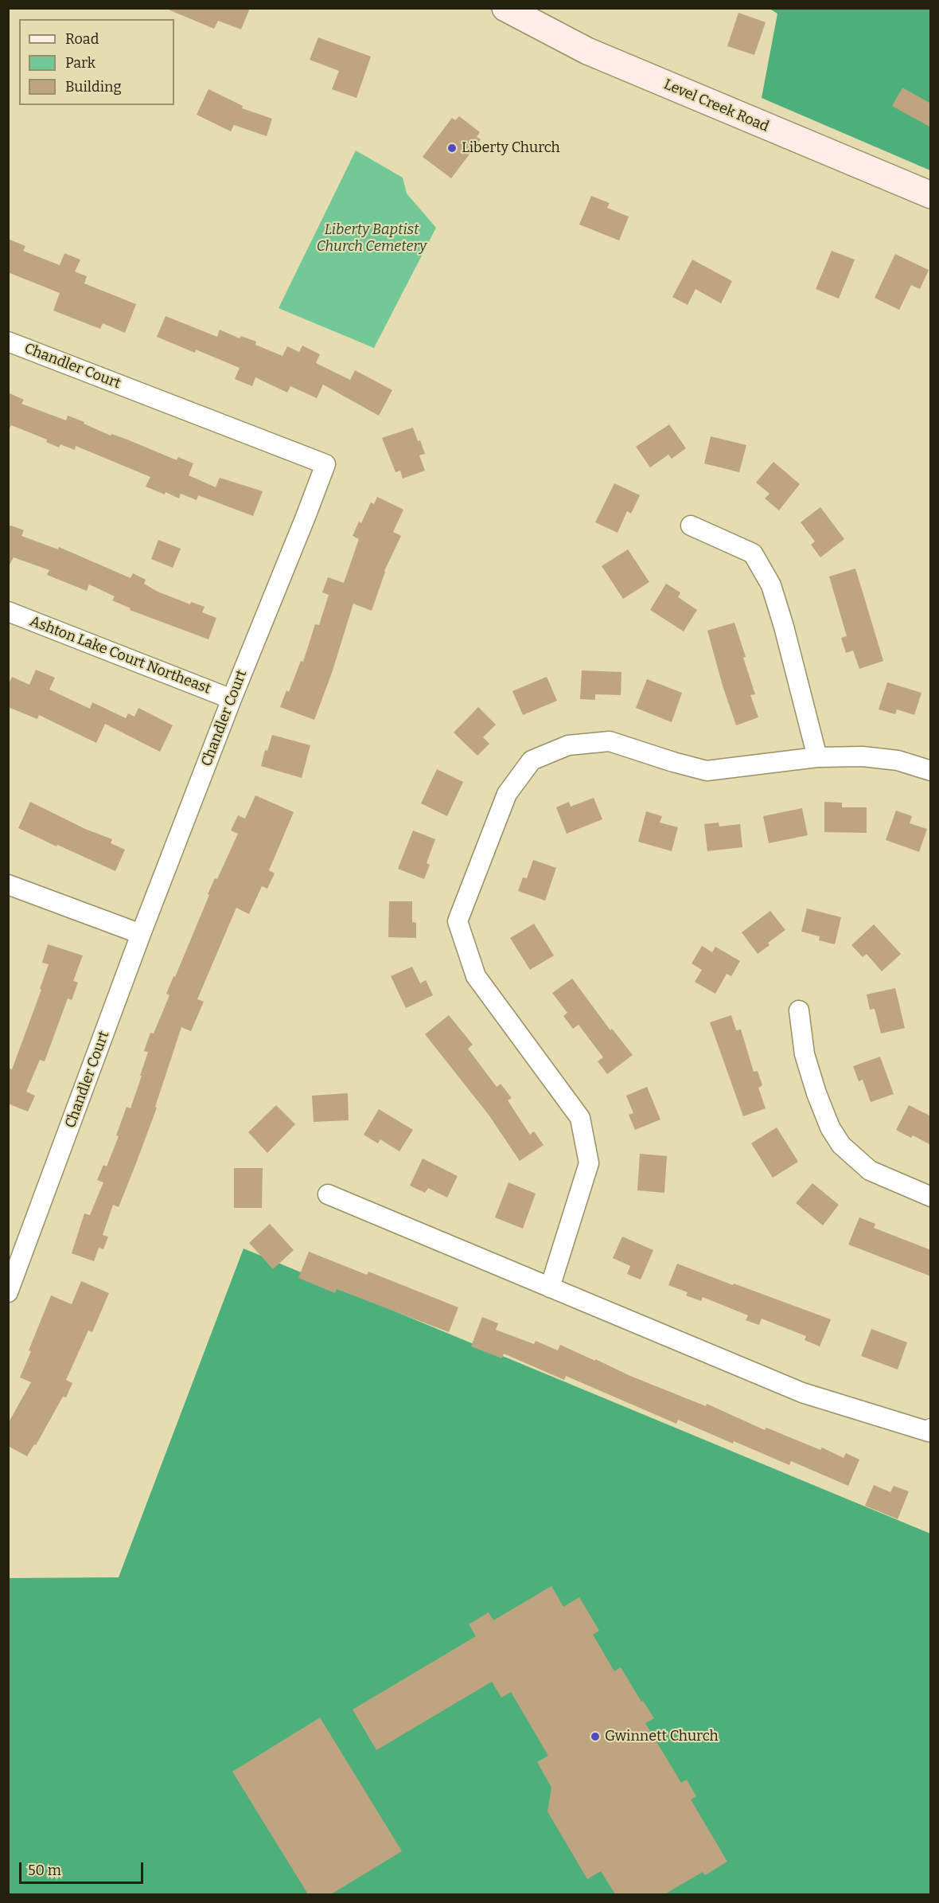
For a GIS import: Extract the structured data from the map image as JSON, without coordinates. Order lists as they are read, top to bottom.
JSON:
{
  "streets": {
    "street": ["Level Creek Road", "Chandler Court", "Ashton Lake Court Northeast"]
  },
  "crossings": [
    ["Chandler Court", "Ashton Lake Court Northeast"]
  ],
  "parks": ["Liberty Baptist Church Cemetery"],
  "places": ["Liberty Church", "Gwinnett Church"],
  "legend": ["Road", "Park", "Building"],
  "scale_bar": "50 m"
}
